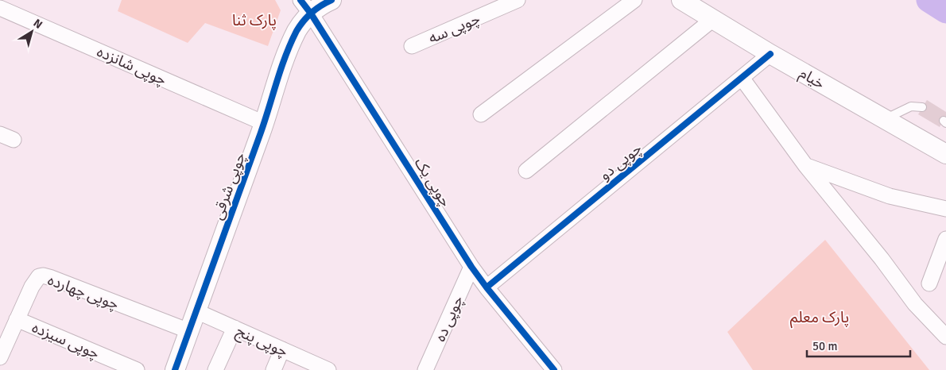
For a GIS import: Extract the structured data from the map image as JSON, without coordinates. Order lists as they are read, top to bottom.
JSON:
{
  "streets": {
    "street": [
      "چوپی سه",
      "چوپی شانزده",
      "خیام",
      "چوپی دو",
      "چوپی یک",
      "چوپی شرقی",
      "چوپی چهارده",
      "چوپی ده",
      "چوپی سیزده",
      "چوپی پنج"
    ]
  },
  "crossings": [
    ["چوپی شانزده", "چوپی شرقی"],
    ["خیام", "چوپی دو"],
    ["چوپی دو", "چوپی یک"],
    ["چوپی یک", "چوپی شرقی"],
    ["چوپی یک", "چوپی ده"],
    ["چوپی شرقی", "چوپی چهارده"],
    ["چوپی شرقی", "چوپی پنج"],
    ["چوپی چهارده", "چوپی سیزده"]
  ],
  "parks": ["پارک ثنا", "پارک معلم"],
  "scale_bar": "50 m",
  "north": "top right"
}
